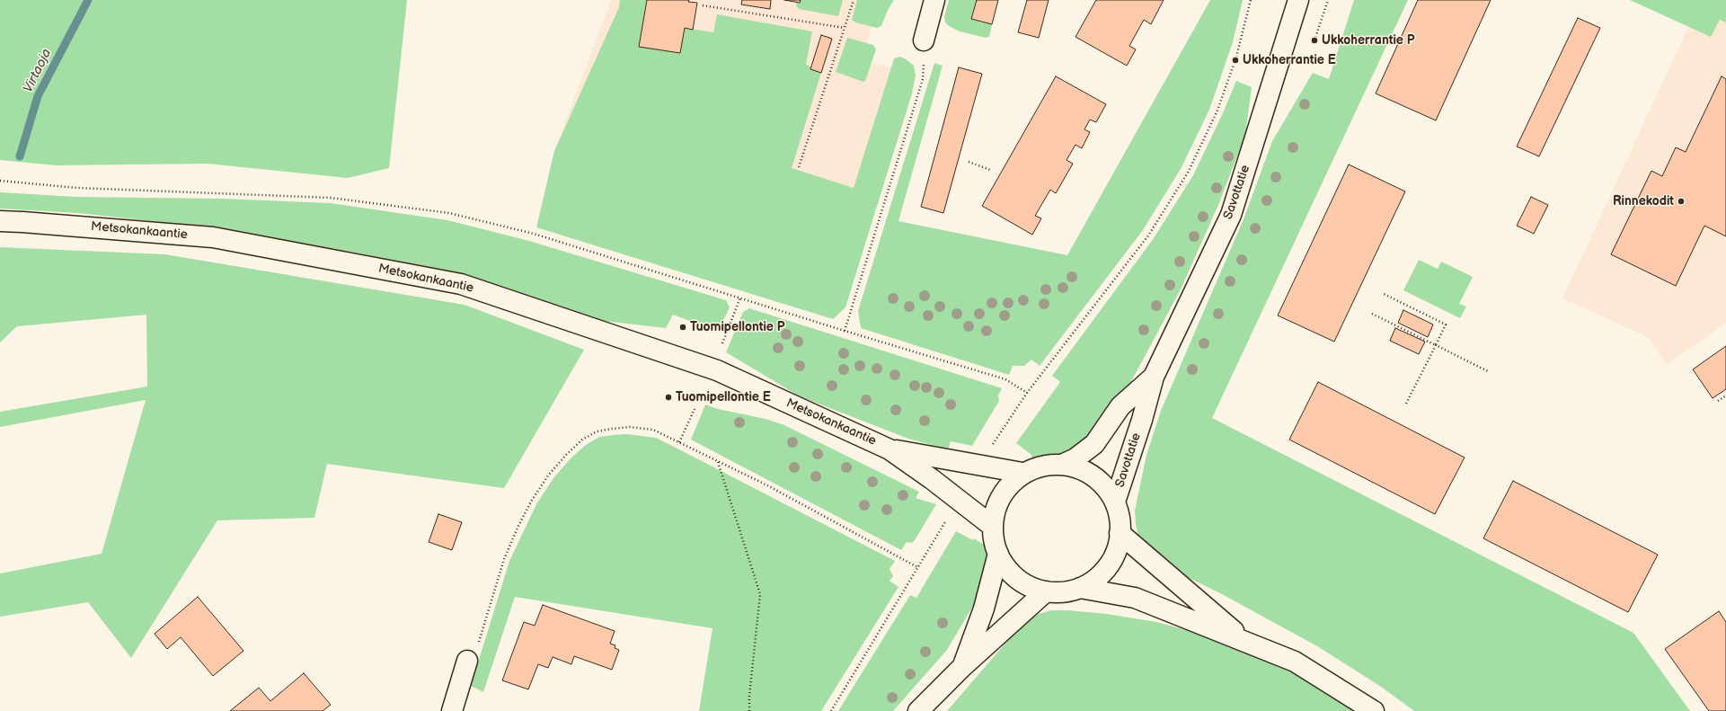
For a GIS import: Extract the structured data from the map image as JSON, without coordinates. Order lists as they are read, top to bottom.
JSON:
{
  "streets": {
    "street": ["Savottatie", "Metsokankaantie"]
  },
  "crossings": [
    ["Savottatie", "Metsokankaantie"]
  ],
  "water": ["Virtaoja"],
  "places": [
    "Ukkoherrantie P",
    "Ukkoherrantie E",
    "Rinnekodit",
    "Tuomipellontie P",
    "Tuomipellontie E"
  ]
}
